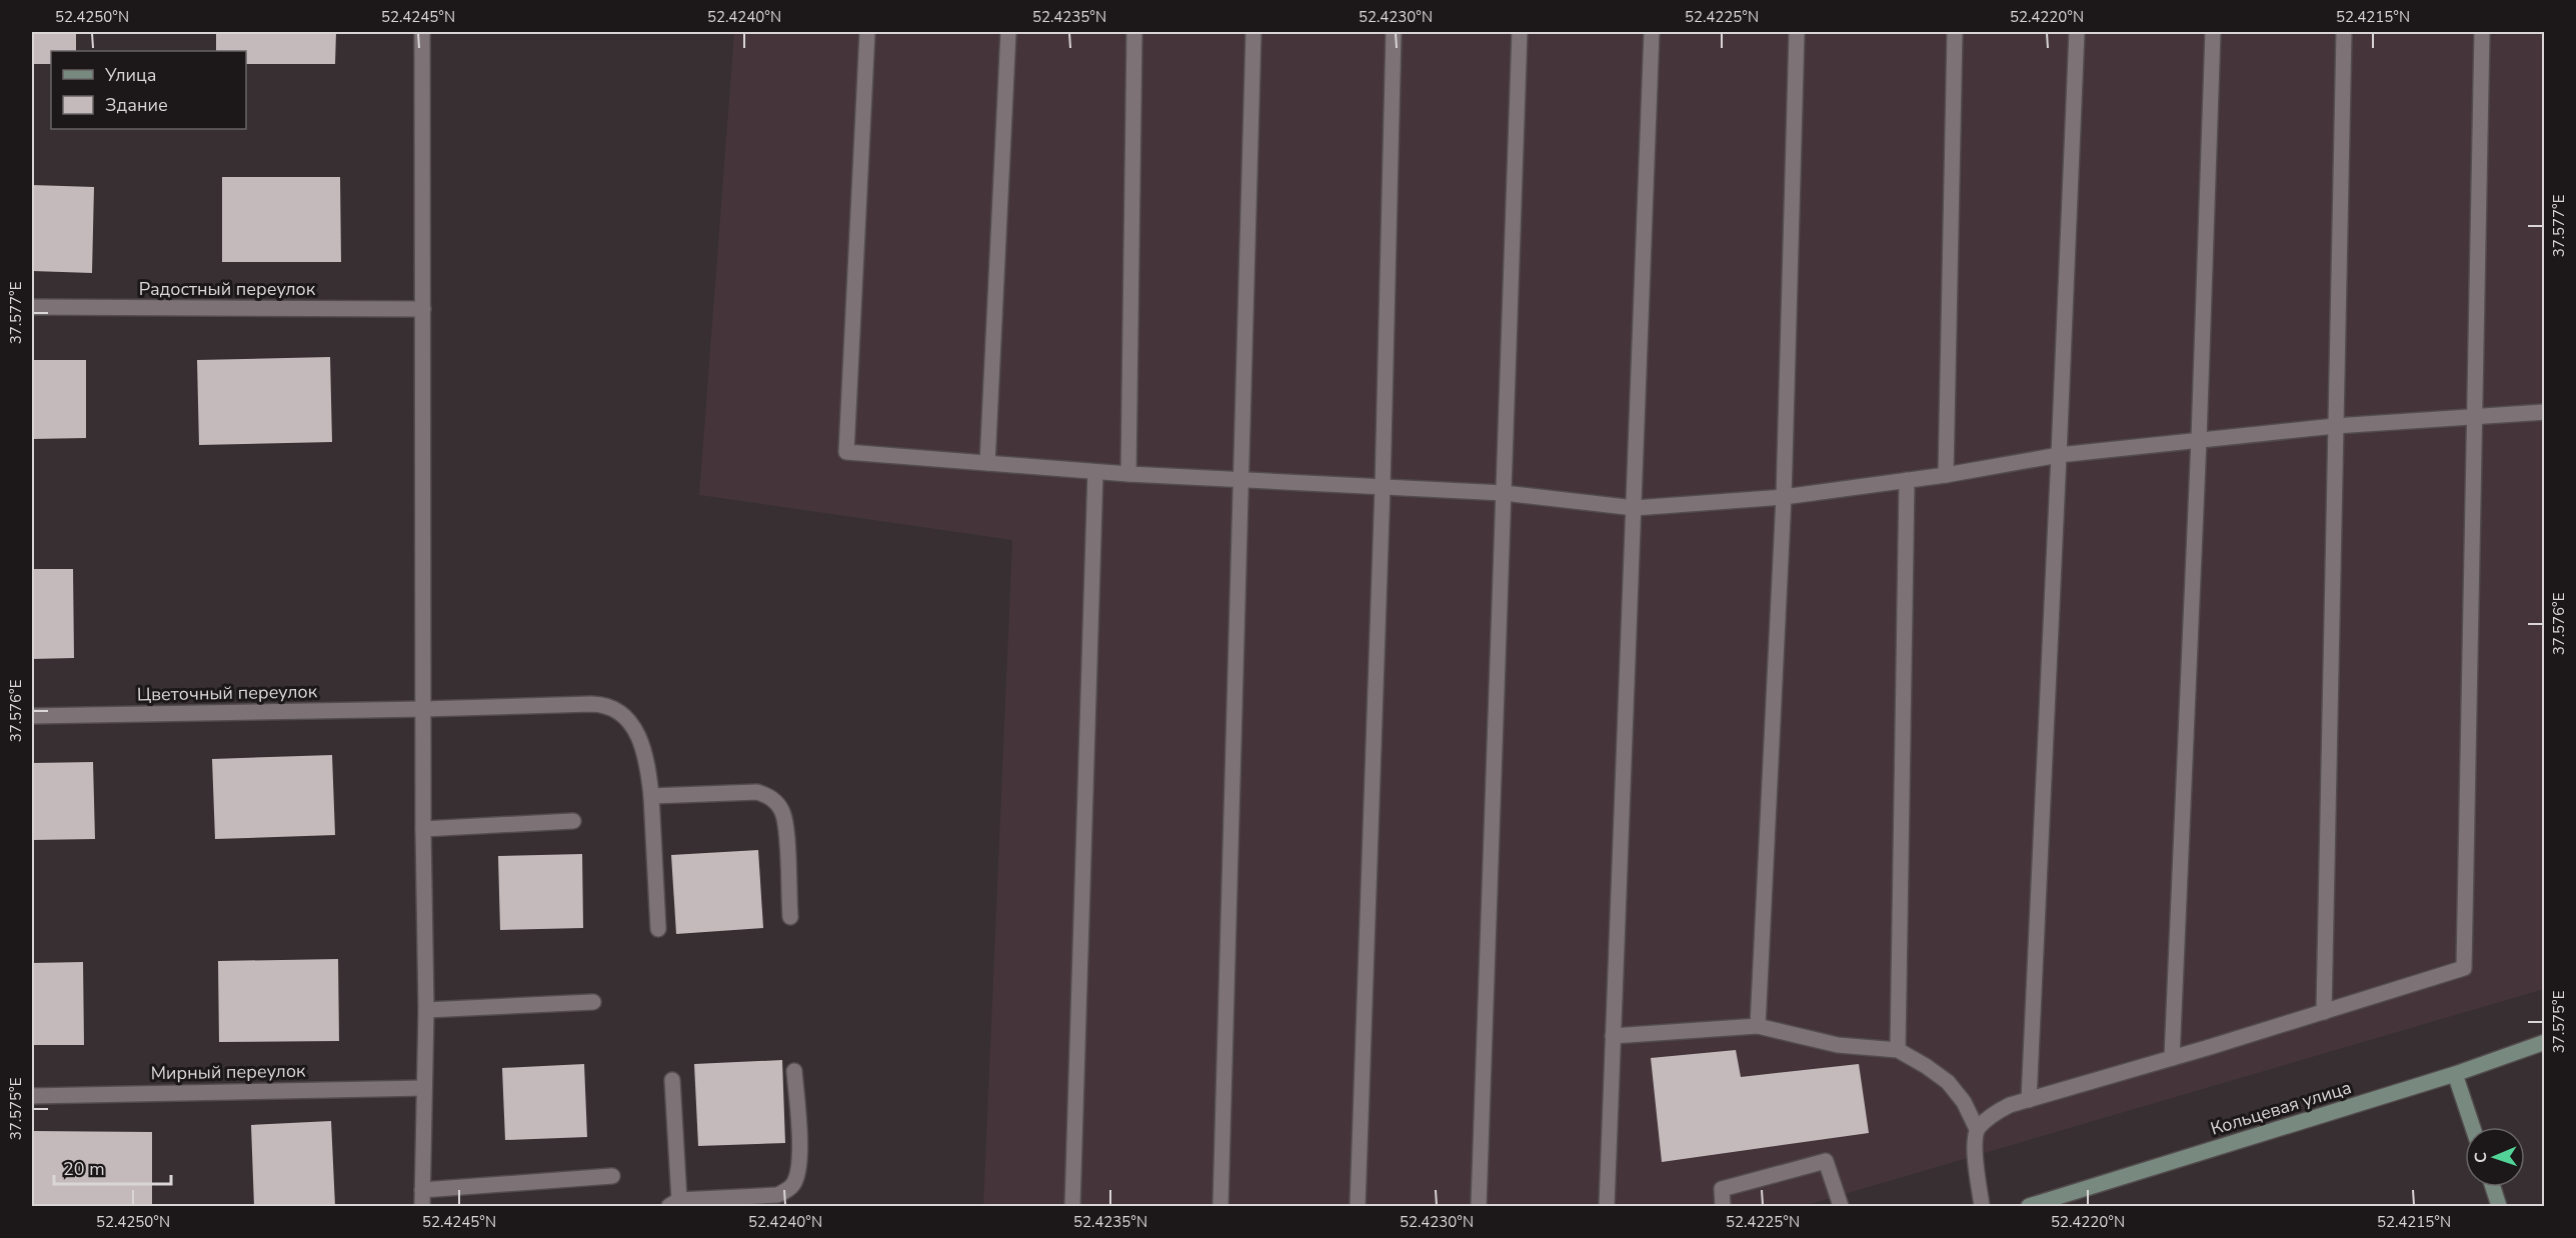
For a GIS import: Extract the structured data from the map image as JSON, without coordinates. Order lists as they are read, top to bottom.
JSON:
{
  "streets": {
    "main road": ["Кольцевая улица"],
    "street": ["Радостный переулок", "Цветочный переулок", "Мирный переулок"]
  },
  "legend": ["Улица", "Здание"],
  "scale_bar": "20 m",
  "north": "left",
  "coordinates": [
    "52.4250°N",
    "52.4245°N",
    "52.4240°N",
    "52.4235°N",
    "52.4230°N",
    "52.4225°N",
    "52.4220°N",
    "52.4215°N",
    "37.577°E",
    "37.576°E",
    "37.575°E"
  ]
}
